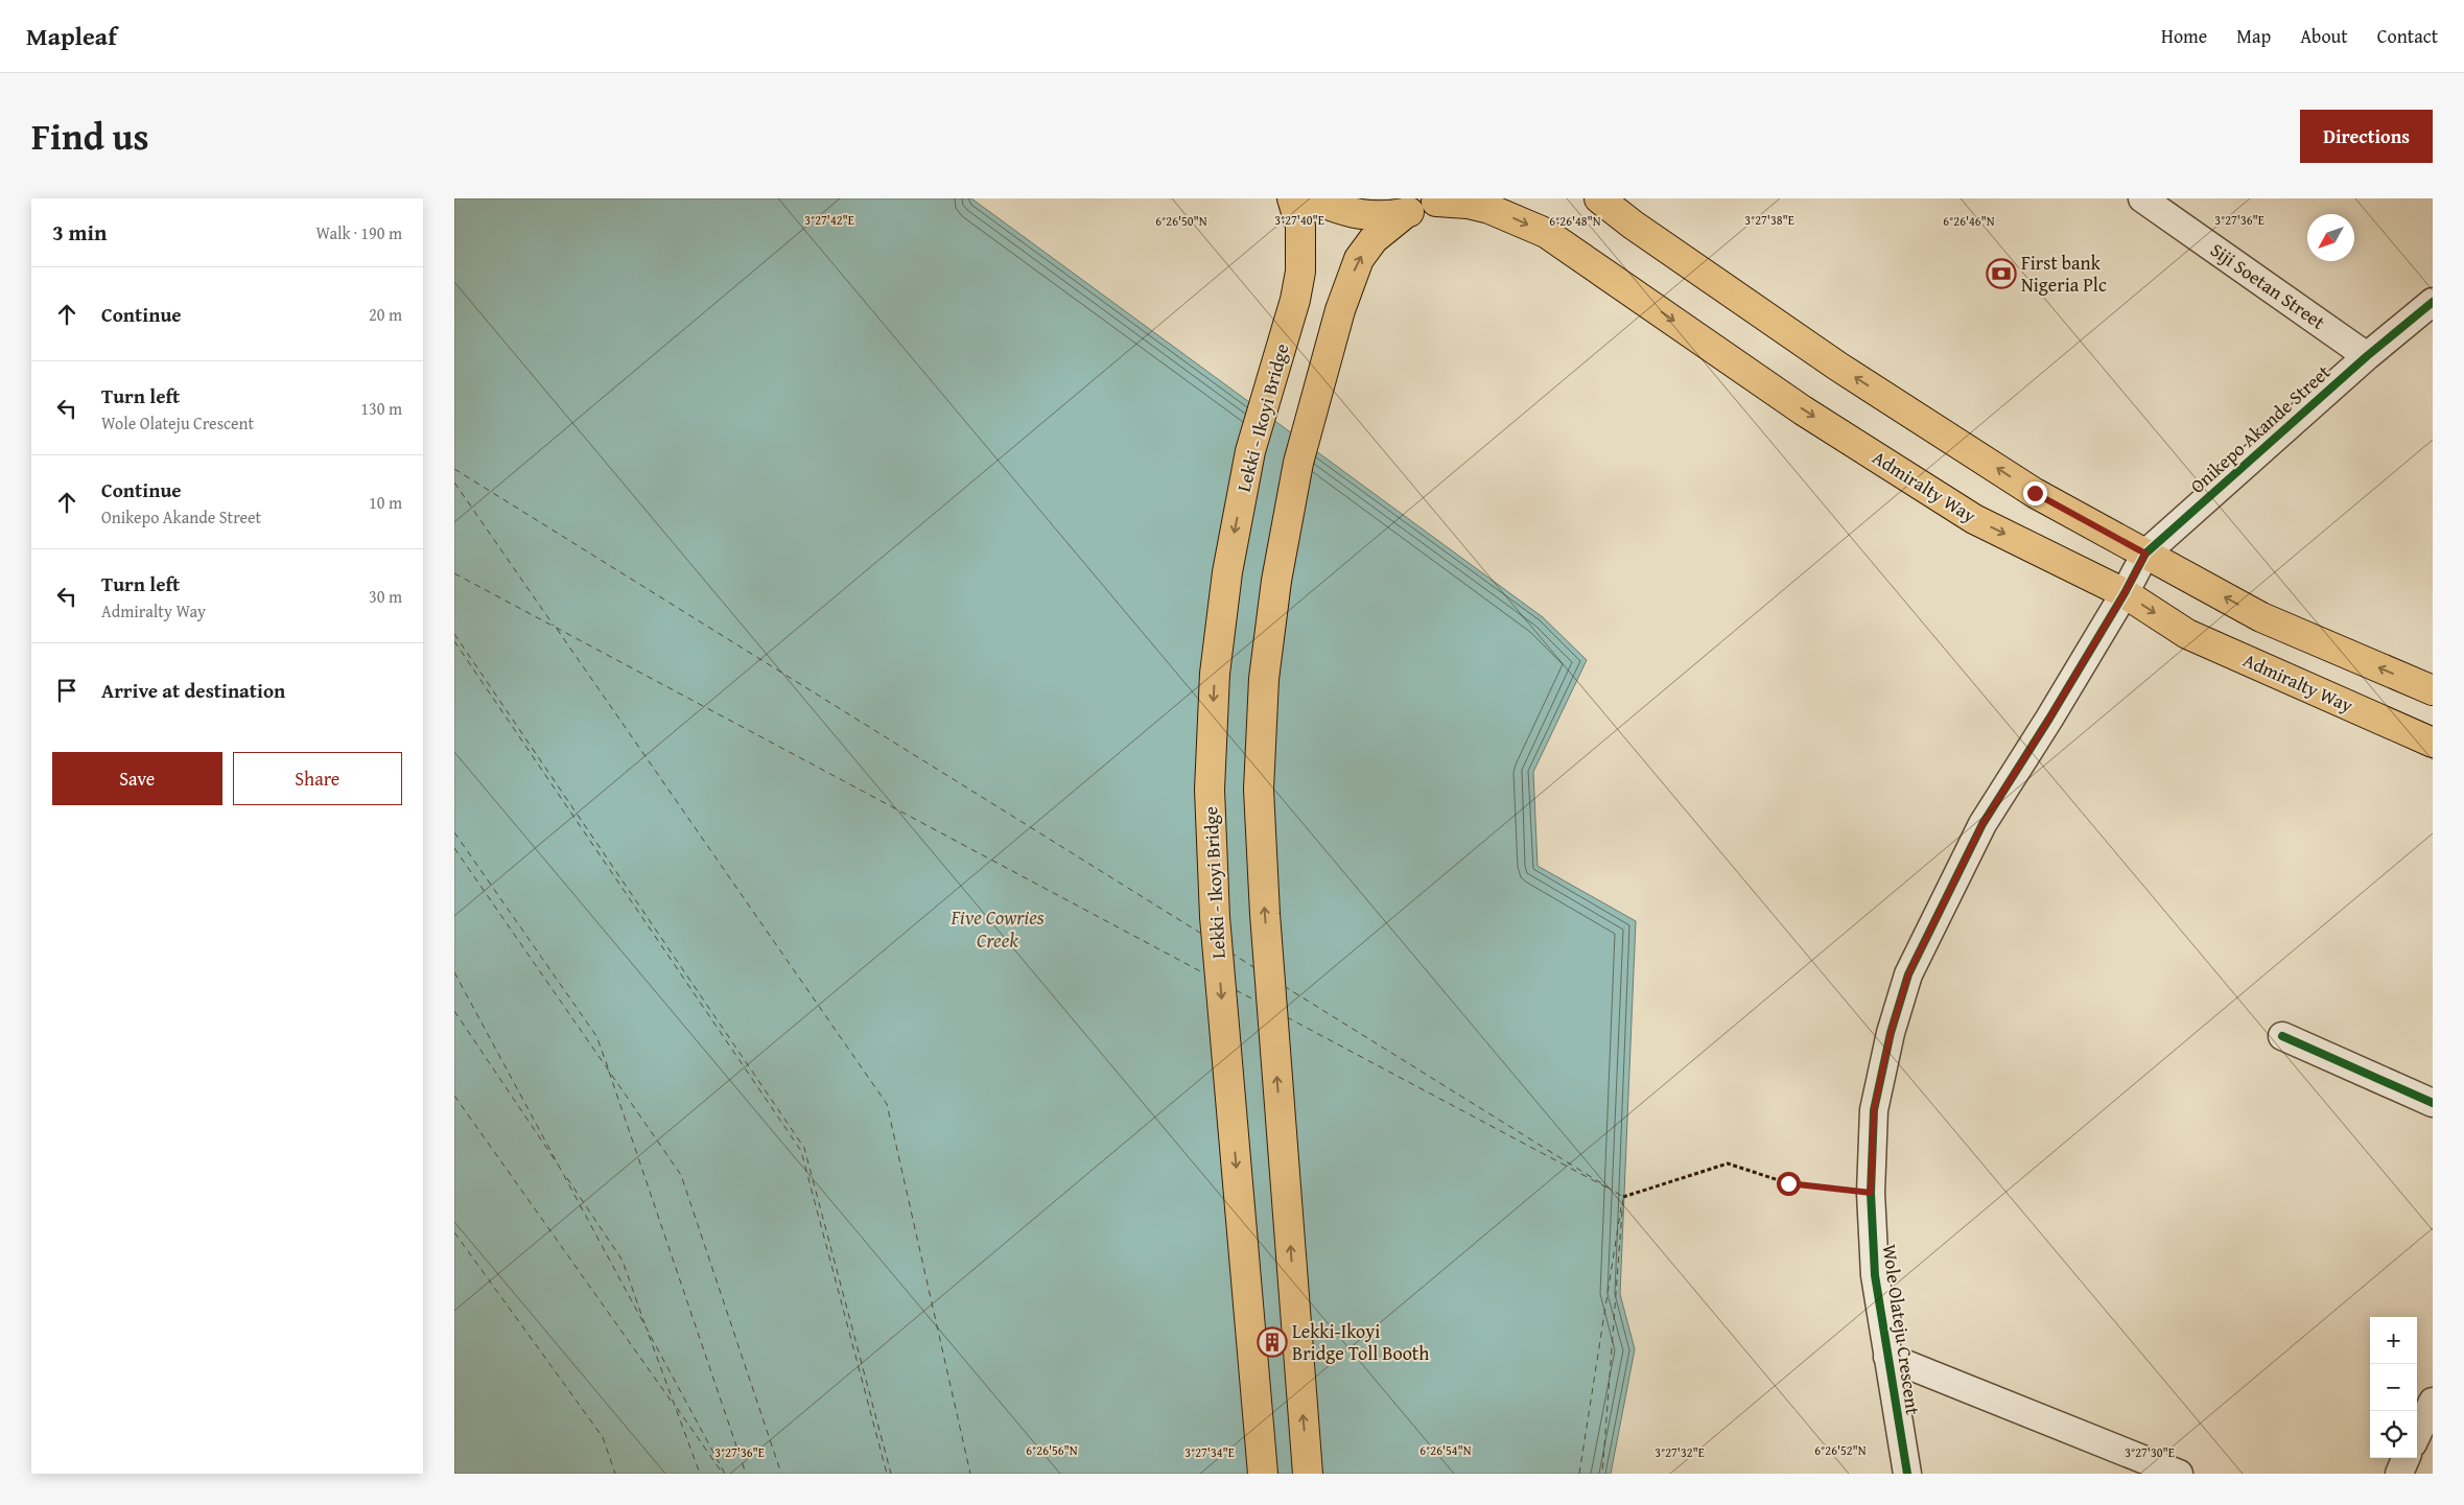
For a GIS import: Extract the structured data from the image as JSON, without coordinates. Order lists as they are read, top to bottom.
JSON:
{
  "streets": {
    "main road": ["Lekki - Ikoyi Bridge", "Admiralty Way"],
    "street": ["Siji Soetan Street", "Onikepo Akande Street", "Wole Olateju Crescent"]
  },
  "crossings": [
    ["Siji Soetan Street", "Onikepo Akande Street"],
    ["Onikepo Akande Street", "Admiralty Way"],
    ["Onikepo Akande Street", "Wole Olateju Crescent"],
    ["Admiralty Way", "Wole Olateju Crescent"]
  ],
  "water": ["Five Cowries Creek"],
  "places": {
    "bank": ["First bank Nigeria Plc"],
    "building": ["Lekki-Ikoyi Bridge Toll Booth"]
  },
  "north": "bottom left",
  "page": {
    "header": "Mapleaf",
    "nav": [
      "Home",
      "Map",
      "About",
      "Contact"
    ],
    "title": "Find us",
    "buttons": [
      "Directions",
      ["Save", "Share"]
    ],
    "heading": ["3 min", "Walk · 190 m"],
    "list": [
      ["Continue", "20 m"],
      ["Turn left", "Wole Olateju Crescent", "130 m"],
      ["Continue", "Onikepo Akande Street", "10 m"],
      ["Turn left", "Admiralty Way", "30 m"],
      "Arrive at destination"
    ],
    "map_buttons": ["+", "−"]
  },
  "coordinates": [
    "3°27'36\"E",
    "3°27'42\"E",
    "3°27'40\"E",
    "3°27'38\"E",
    "6°26'50\"N",
    "6°26'48\"N",
    "6°26'46\"N",
    "6°26'56\"N",
    "6°26'54\"N",
    "6°26'52\"N",
    "3°27'34\"E",
    "3°27'32\"E",
    "3°27'30\"E"
  ]
}
